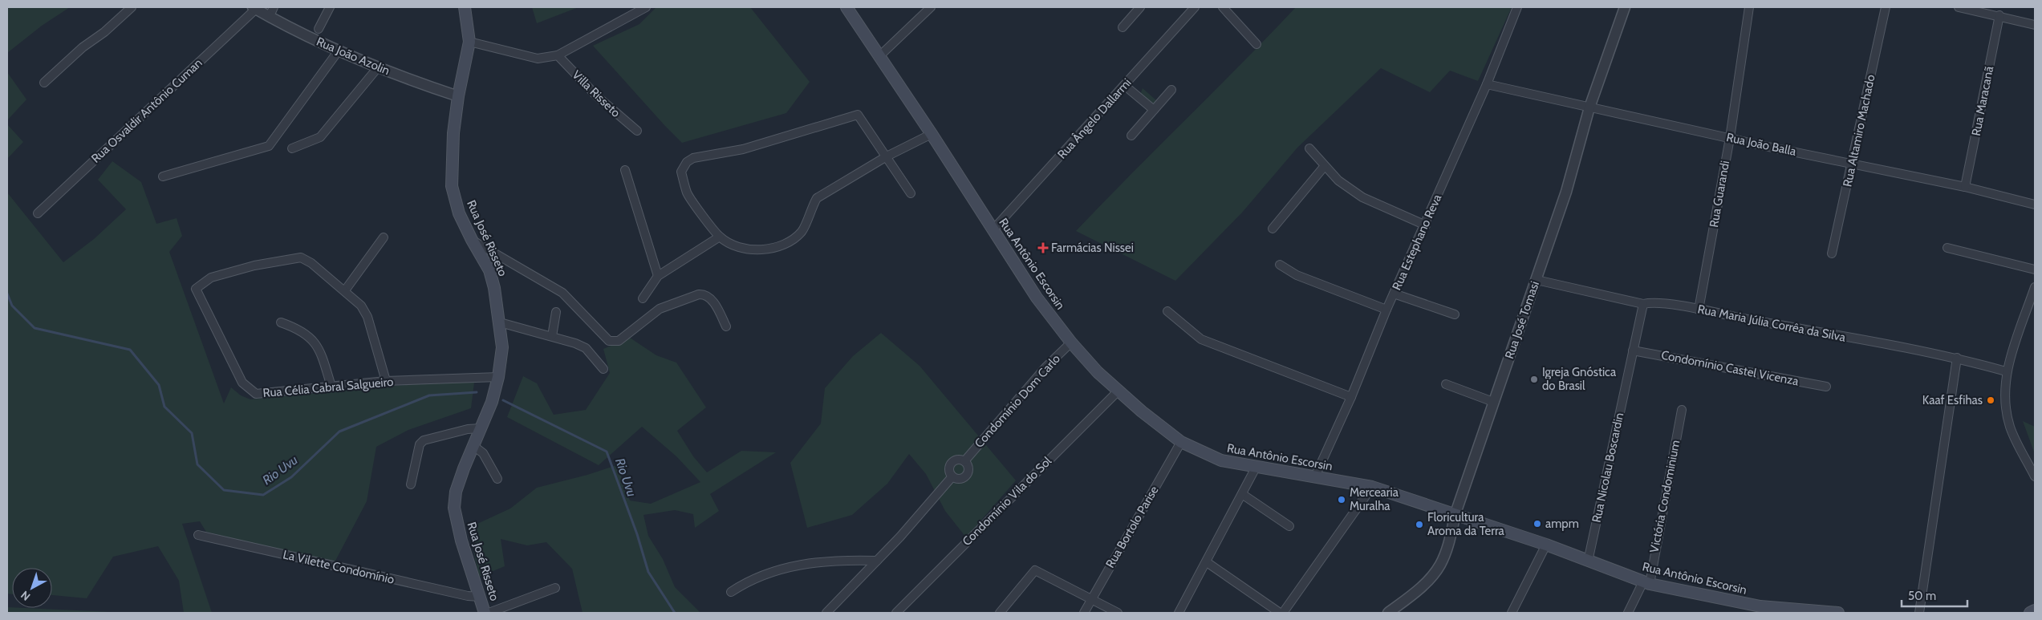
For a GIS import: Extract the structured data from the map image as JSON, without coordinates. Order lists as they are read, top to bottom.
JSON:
{
  "streets": {
    "main road": ["Rua José Risseto", "Rua Antônio Escorsin"],
    "street": [
      "Rua João Azolin",
      "Villa Risseto",
      "Rua Maracanã",
      "Rua Osvaldir Antônio Cuman",
      "Rua Ângelo Dallarmi",
      "Rua Altamiro Machado",
      "Rua João Balla",
      "Rua Guarandi",
      "Rua Estephano Reva",
      "Rua José Tomasi",
      "Rua Maria Júlia Corrêa da Silva",
      "Condomínio Castel Vicenza",
      "Rua Célia Cabral Salgueiro",
      "Condomínio Dom Carlo",
      "Rua Nicolau Boscardin",
      "Victória Condominium",
      "Condomínio Vila do Sol",
      "Rua Bortolo Parise",
      "La Vilette Condomínio"
    ]
  },
  "crossings": [
    ["Rua João Azolin", "Rua Osvaldir Antônio Cuman"],
    ["Rua João Azolin", "Rua José Risseto"],
    ["Rua Maracanã", "Rua João Balla"],
    ["Rua Ângelo Dallarmi", "Rua Antônio Escorsin"],
    ["Rua Altamiro Machado", "Rua João Balla"],
    ["Rua João Balla", "Rua Guarandi"],
    ["Rua João Balla", "Rua Estephano Reva"],
    ["Rua João Balla", "Rua José Tomasi"],
    ["Rua Guarandi", "Rua Maria Júlia Corrêa da Silva"],
    ["Rua José Risseto", "Rua Célia Cabral Salgueiro"],
    ["Rua José Risseto", "La Vilette Condomínio"],
    ["Rua Estephano Reva", "Rua Antônio Escorsin"],
    ["Rua Antônio Escorsin", "Rua José Tomasi"],
    ["Rua Antônio Escorsin", "Condomínio Dom Carlo"],
    ["Rua Antônio Escorsin", "Rua Nicolau Boscardin"],
    ["Rua Antônio Escorsin", "Victória Condominium"],
    ["Rua Antônio Escorsin", "Condomínio Vila do Sol"],
    ["Rua Antônio Escorsin", "Rua Bortolo Parise"],
    ["Rua José Tomasi", "Rua Maria Júlia Corrêa da Silva"],
    ["Rua Maria Júlia Corrêa da Silva", "Rua Nicolau Boscardin"],
    ["Condomínio Castel Vicenza", "Rua Nicolau Boscardin"]
  ],
  "water": ["Rio Uvu"],
  "places": {
    "health": ["Farmácias Nissei"],
    "other": [
      "Igreja Gnóstica do Brasil",
      "Kaaf Esfihas",
      "Mercearia Muralha",
      "ampm",
      "Floricultura Aroma da Terra"
    ]
  },
  "scale_bar": "50 m",
  "north": "bottom left"
}
